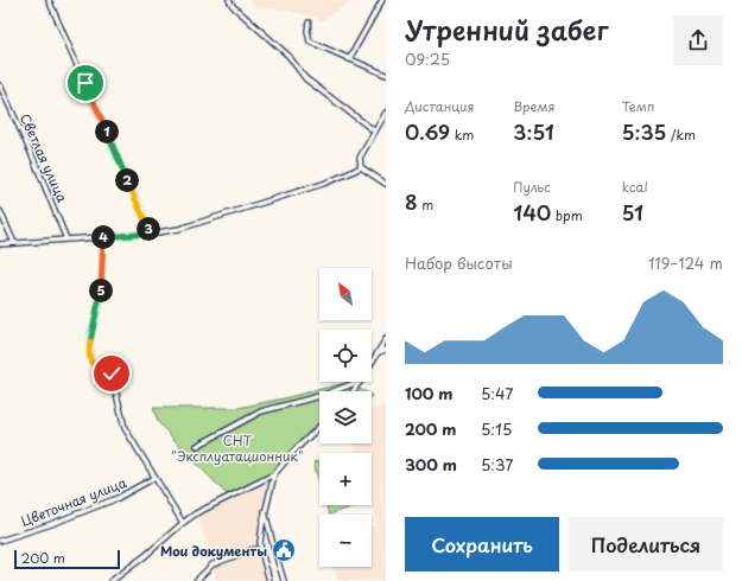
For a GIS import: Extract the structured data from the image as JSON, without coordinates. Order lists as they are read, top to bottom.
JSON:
{
  "streets": {
    "street": ["Светлая улица", "Цветочная улица"]
  },
  "parks": ["СНТ \"Эксплуатационник\""],
  "places": {
    "public building": ["Мои документы"]
  },
  "scale_bar": "200 m",
  "north": "top left",
  "page": {
    "heading": ["Утренний забег", "09:25"],
    "stats": [
      ["Дистанция", "0.69 km"],
      ["Время", "3:51"],
      ["Темп", "5:35 /km"],
      ["8 m"],
      ["Пульс", "140 bpm"],
      ["kcal", "51"]
    ],
    "pins": [
      "1",
      "2",
      "3",
      "4",
      "5"
    ],
    "chart": ["Набор высоты", "119–124 m"],
    "map_buttons": ["+", "−"],
    "list": [
      {
        "name": "100 m",
        "note": "5:47"
      },
      {
        "name": "200 m",
        "note": "5:15"
      },
      {
        "name": "300 m",
        "note": "5:37"
      }
    ],
    "buttons": ["Сохранить", "Поделиться"],
    "scale": "200 m"
  }
}
